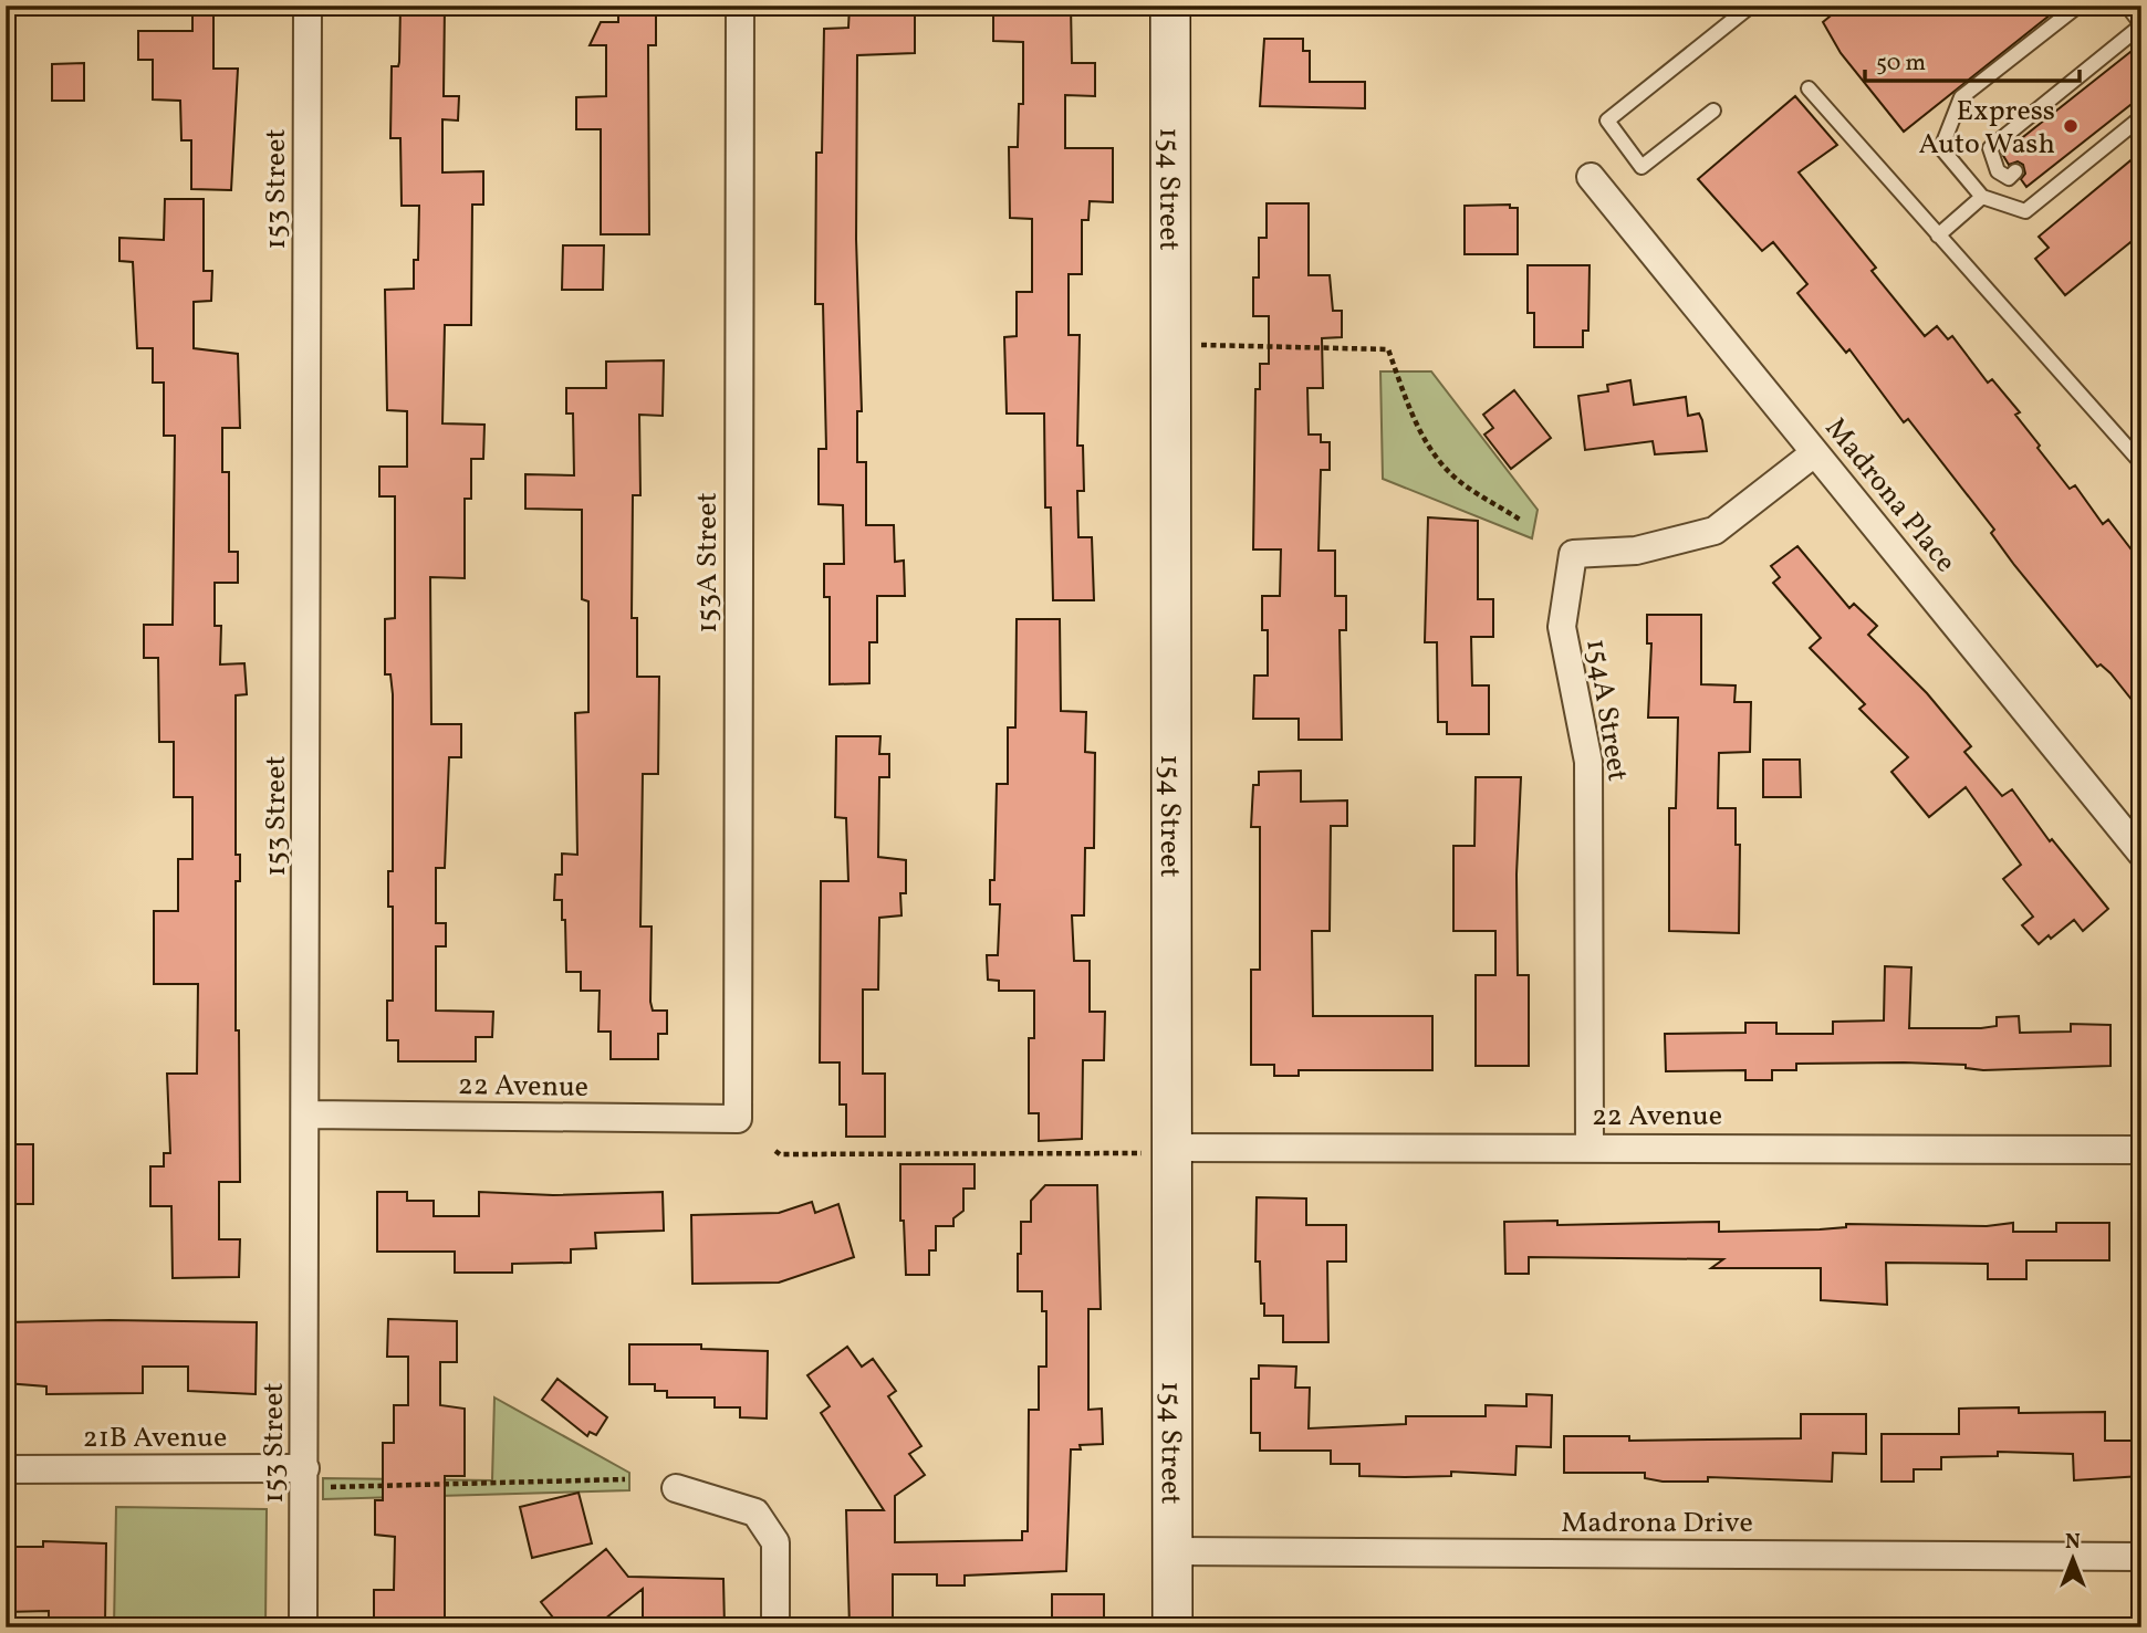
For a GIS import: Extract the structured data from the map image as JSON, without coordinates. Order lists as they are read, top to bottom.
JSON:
{
  "streets": {
    "street": [
      "153 Street",
      "154 Street",
      "Madrona Place",
      "153A Street",
      "154A Street",
      "22 Avenue",
      "21B Avenue",
      "Madrona Drive"
    ]
  },
  "crossings": [
    ["153 Street", "22 Avenue"],
    ["153 Street", "21B Avenue"],
    ["154 Street", "22 Avenue"],
    ["154 Street", "Madrona Drive"],
    ["Madrona Place", "154A Street"],
    ["153A Street", "22 Avenue"],
    ["154A Street", "22 Avenue"]
  ],
  "places": ["Express Auto Wash"],
  "scale_bar": "50 m",
  "north": "top"
}
